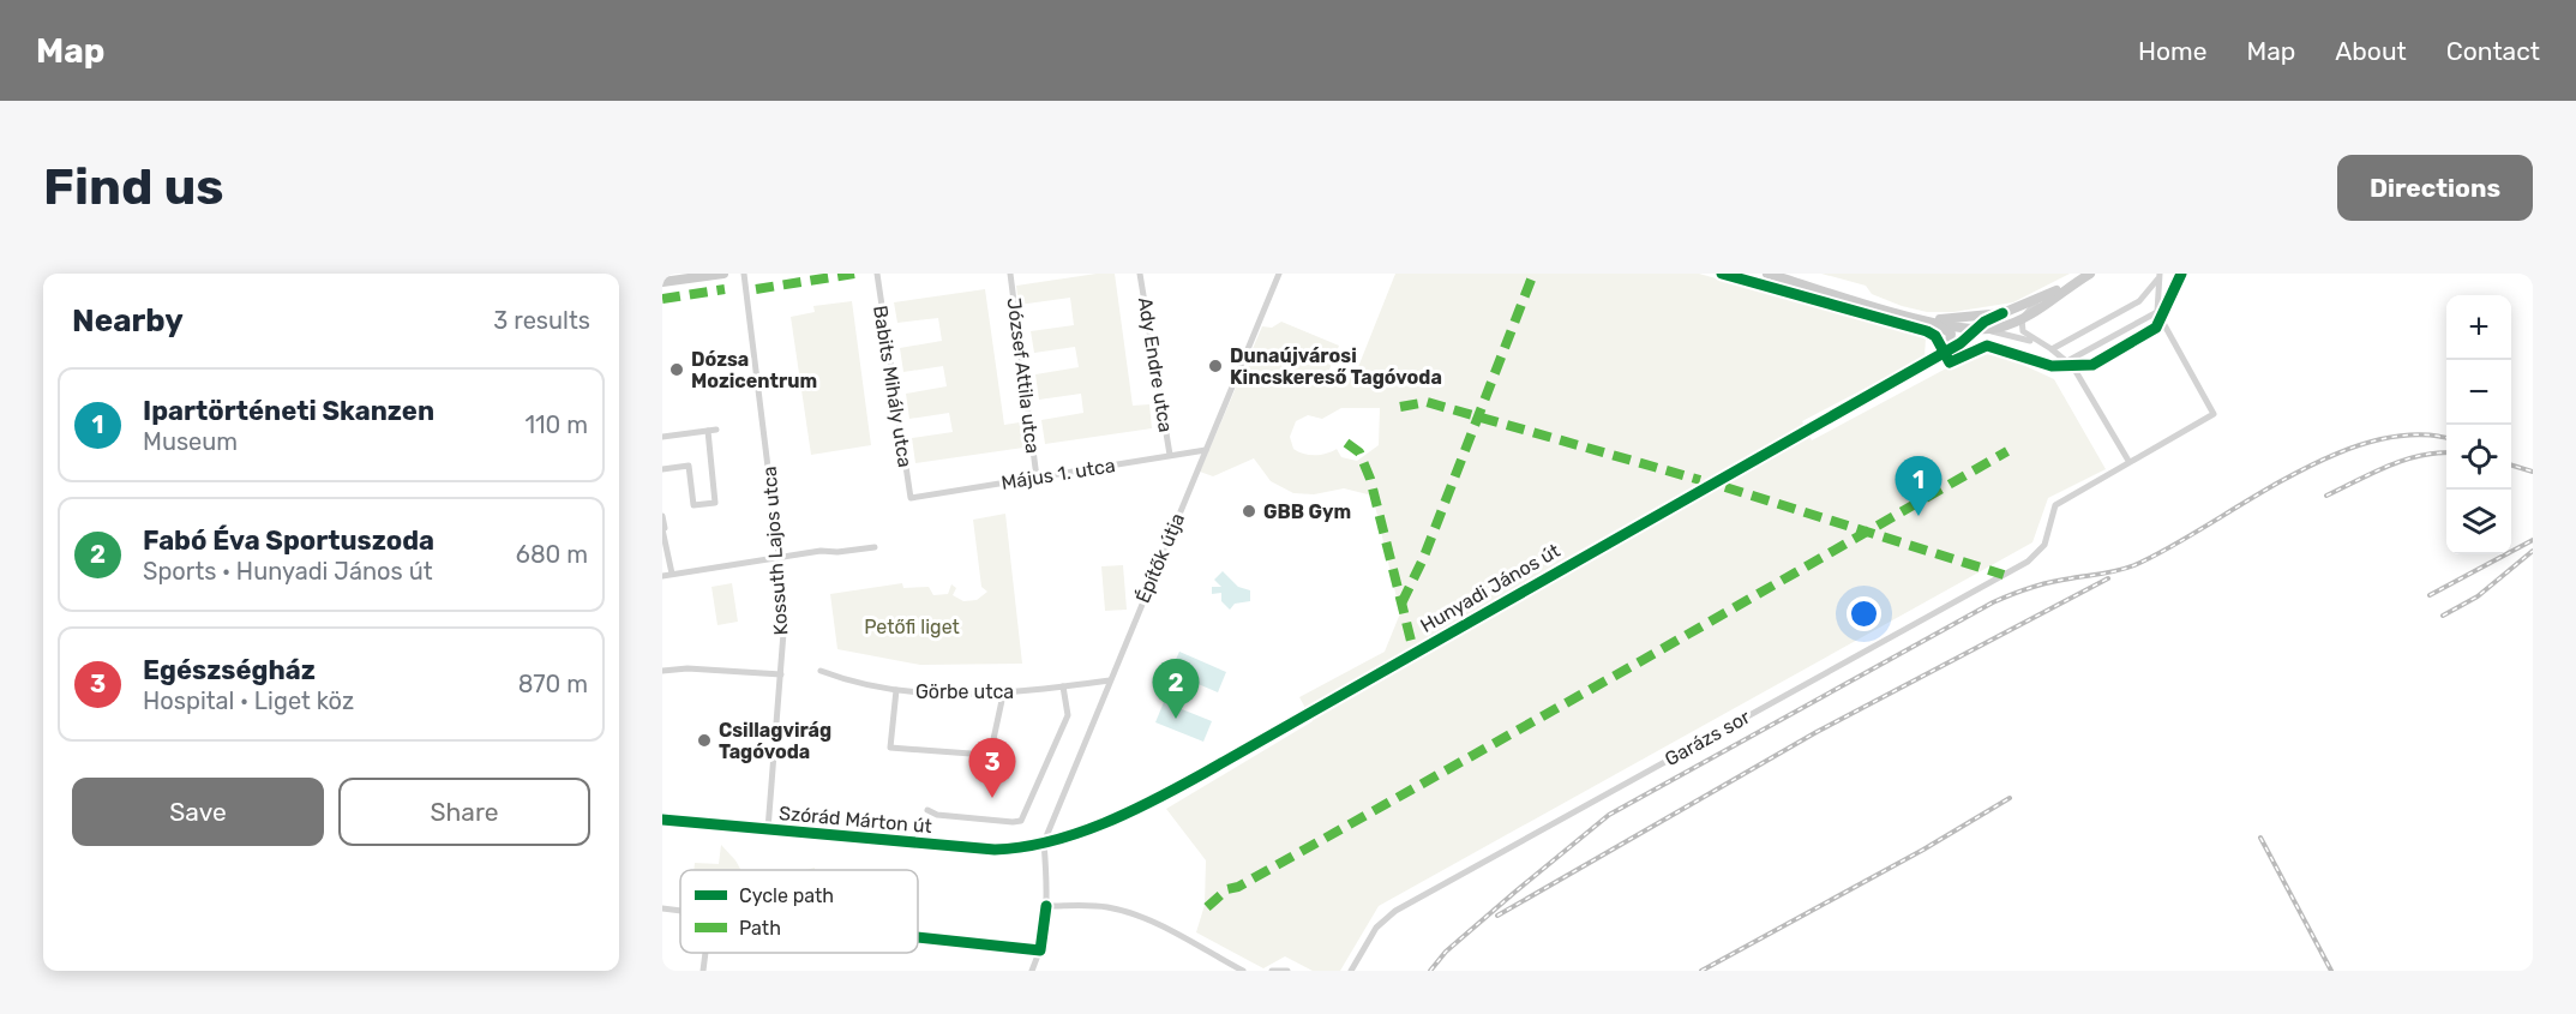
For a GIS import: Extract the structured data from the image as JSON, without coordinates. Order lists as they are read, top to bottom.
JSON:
{
  "streets": {
    "street": [
      "Ady Endre utca",
      "József Attila utca",
      "Babits Mihály utca",
      "Május 1. utca",
      "Kossuth Lajos utca",
      "Építők útja",
      "Hunyadi János út",
      "Görbe utca",
      "Garázs sor",
      "Szórád Márton út"
    ]
  },
  "crossings": [
    ["Ady Endre utca", "Május 1. utca"],
    ["József Attila utca", "Május 1. utca"],
    ["Babits Mihály utca", "Május 1. utca"],
    ["Május 1. utca", "Építők útja"],
    ["Kossuth Lajos utca", "Szórád Márton út"],
    ["Építők útja", "Hunyadi János út"],
    ["Építők útja", "Görbe utca"],
    ["Építők útja", "Szórád Márton út"],
    ["Hunyadi János út", "Szórád Márton út"]
  ],
  "parks": ["Petőfi liget"],
  "places": [
    "Dunaújvárosi Kincskereső Tagóvoda",
    "Dózsa Mozicentrum",
    "GBB Gym",
    "Csillagvirág Tagóvoda"
  ],
  "legend": ["Cycle path", "Path"],
  "page": {
    "header": "Map",
    "nav": [
      "Home",
      "Map",
      "About",
      "Contact"
    ],
    "buttons": [
      "Directions",
      ["Save", "Share"]
    ],
    "title": "Find us",
    "heading": ["Nearby", "3 results"],
    "map_buttons": ["+", "−"],
    "list": [
      {
        "mark": "1",
        "name": "Ipartörténeti Skanzen",
        "note": "Museum",
        "value": "110 m"
      },
      {
        "mark": "2",
        "name": "Fabó Éva Sportuszoda",
        "note": "Sports · Hunyadi János út",
        "value": "680 m"
      },
      {
        "mark": "3",
        "name": "Egészségház",
        "note": "Hospital · Liget köz",
        "value": "870 m"
      }
    ],
    "pins": ["1", "2", "3"]
  }
}
